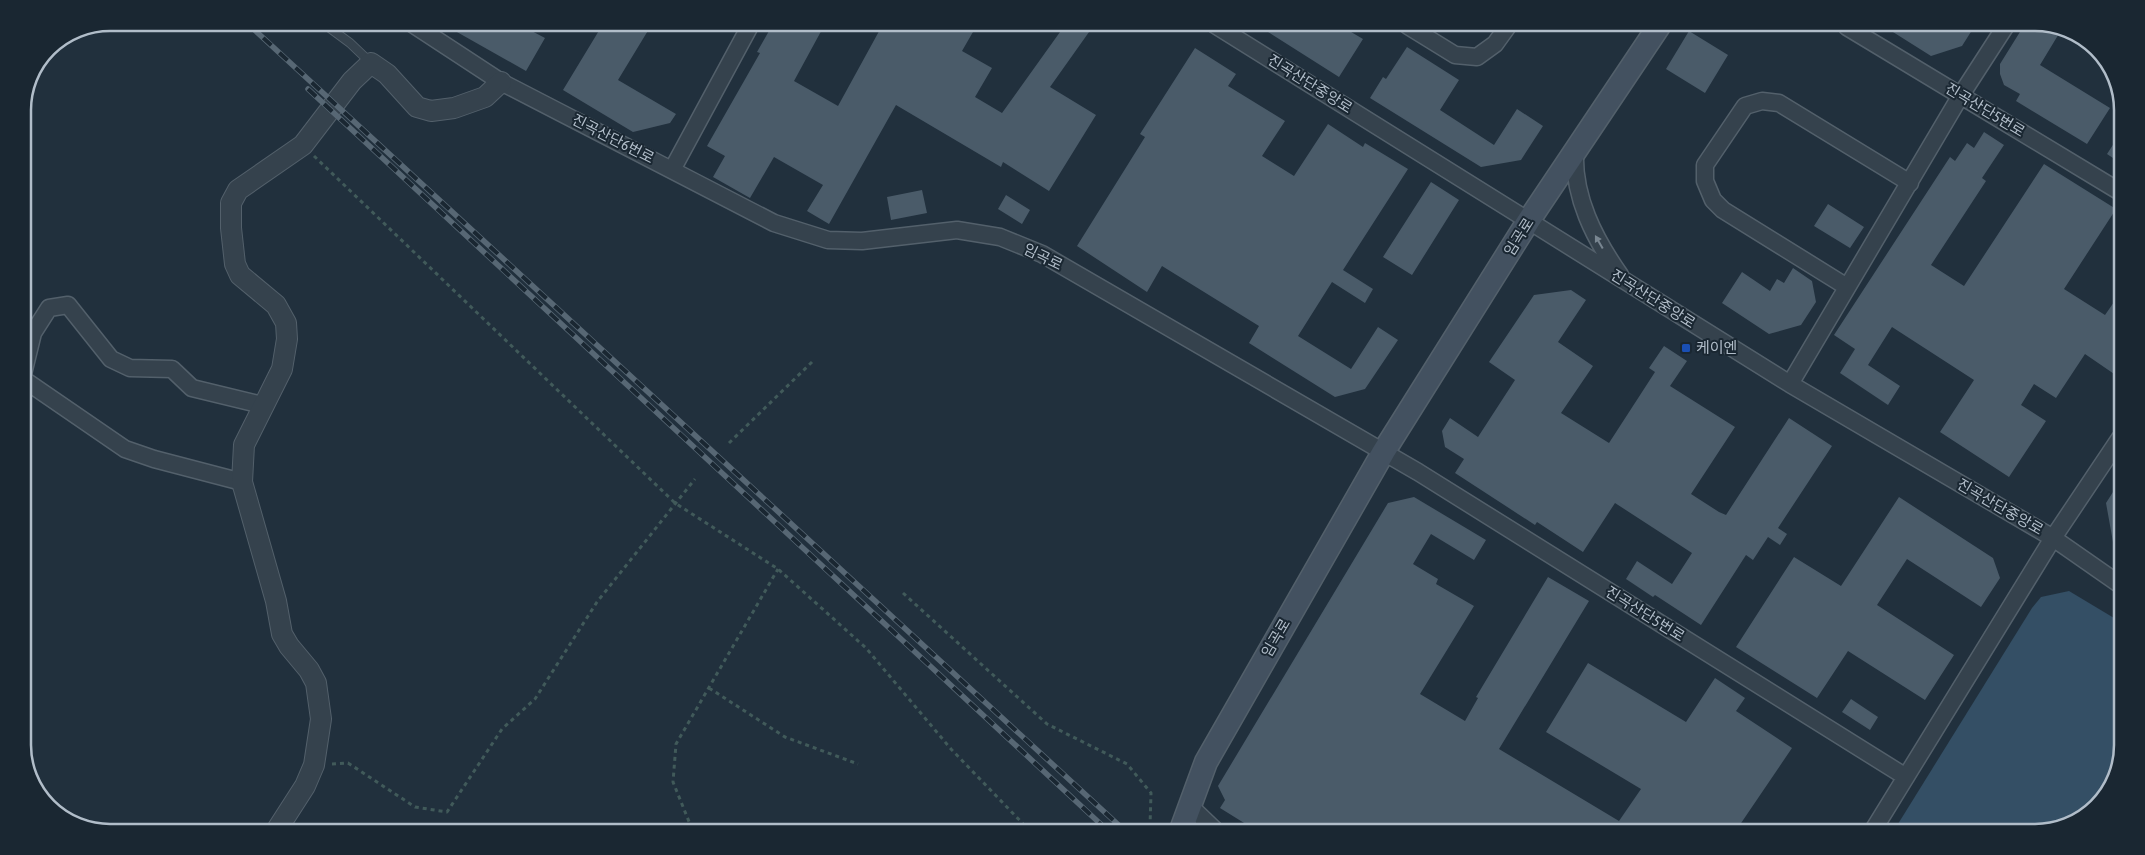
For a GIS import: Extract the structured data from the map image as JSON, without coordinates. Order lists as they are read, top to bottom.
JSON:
{
  "streets": {
    "main road": ["임곡로"],
    "street": ["진곡산단중앙로", "진곡산단5번로", "진곡산단6번로"]
  },
  "crossings": [
    ["진곡산단중앙로", "임곡로"],
    ["진곡산단5번로", "임곡로"],
    ["진곡산단6번로", "임곡로"]
  ],
  "places": {
    "transit": ["케이엔"]
  }
}
